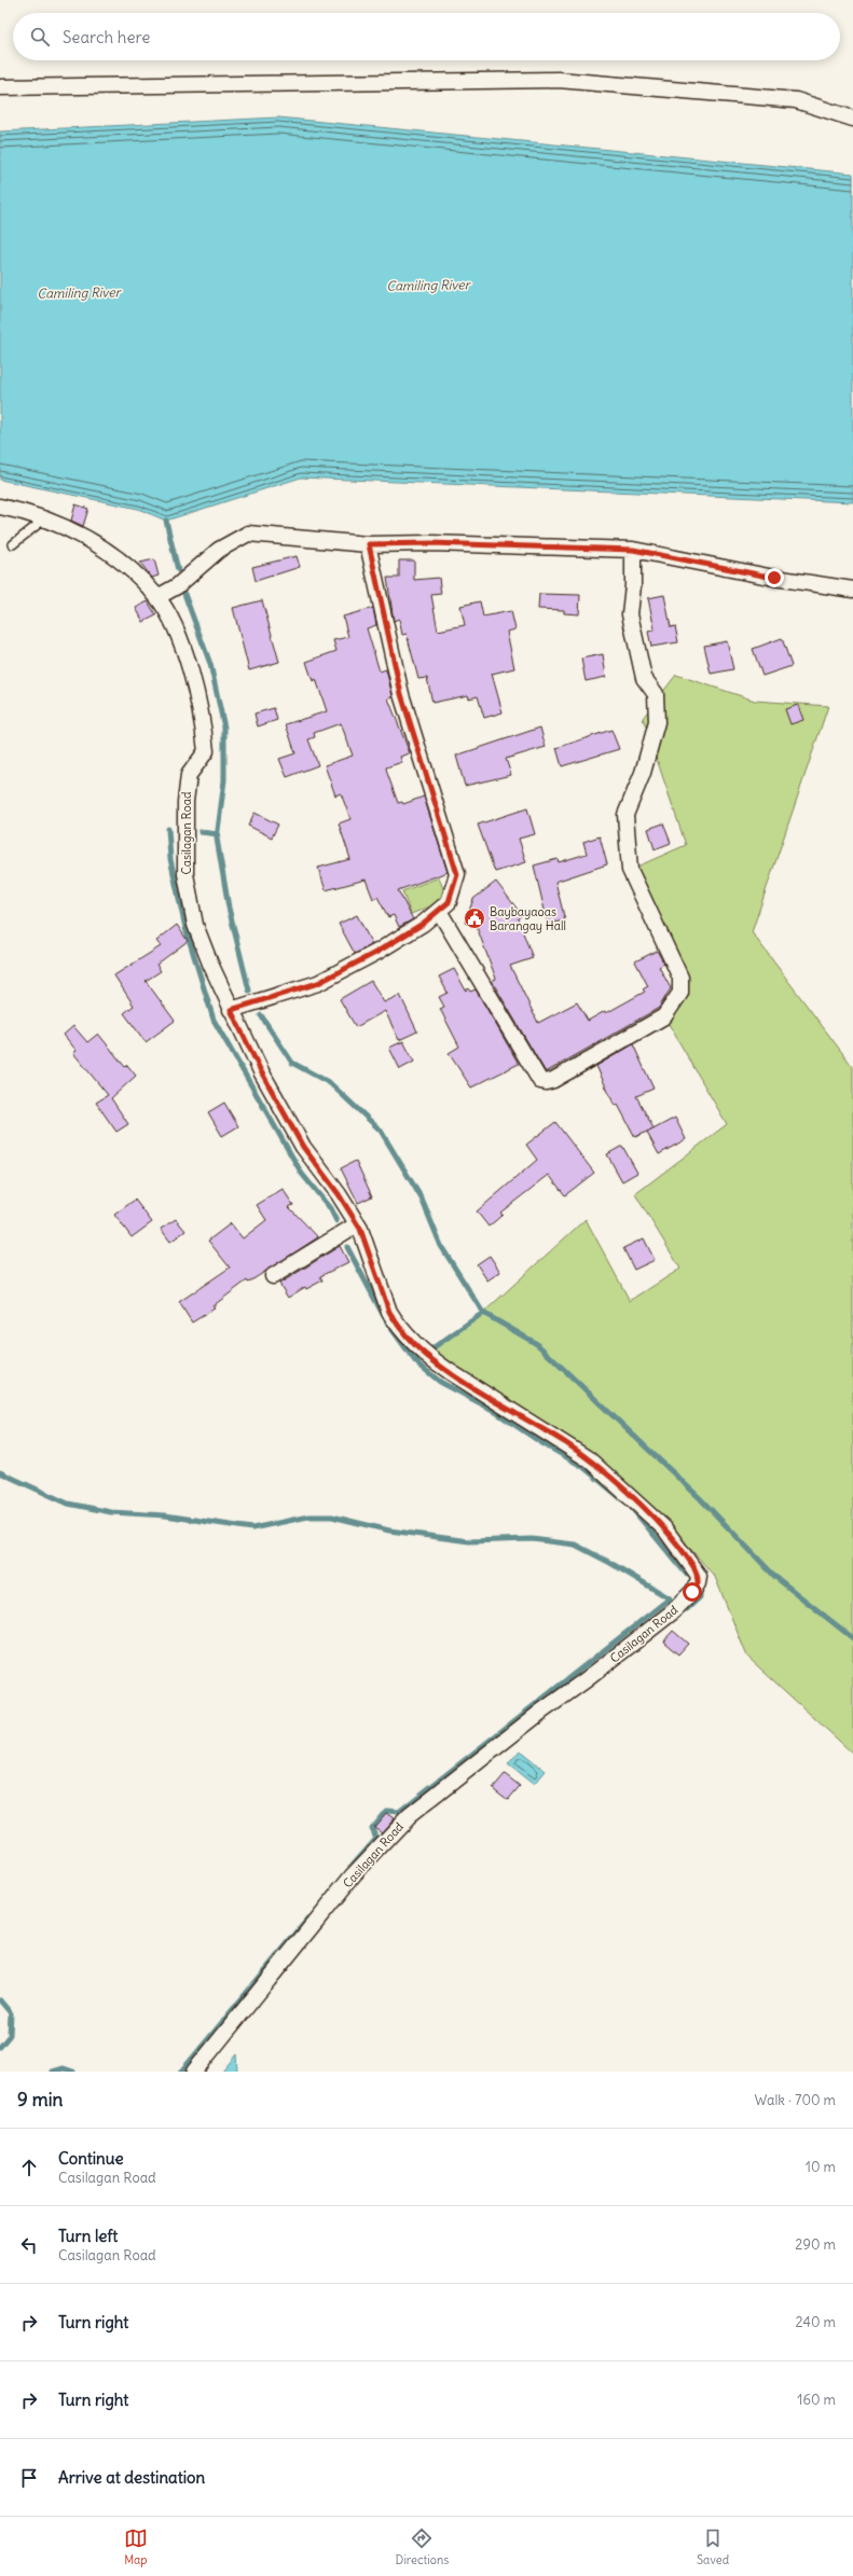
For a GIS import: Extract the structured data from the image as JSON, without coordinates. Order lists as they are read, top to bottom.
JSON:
{
  "streets": {
    "street": ["Casilagan Road"]
  },
  "water": ["Camiling River"],
  "places": {
    "public building": ["Baybayaoas Barangay Hall"]
  },
  "page": {
    "search": "Search here",
    "heading": ["9 min", "Walk · 700 m"],
    "list": [
      ["Continue", "Casilagan Road", "10 m"],
      ["Turn left", "Casilagan Road", "290 m"],
      ["Turn right", "240 m"],
      ["Turn right", "160 m"],
      "Arrive at destination"
    ],
    "nav": ["Map", "Directions", "Saved"]
  }
}
